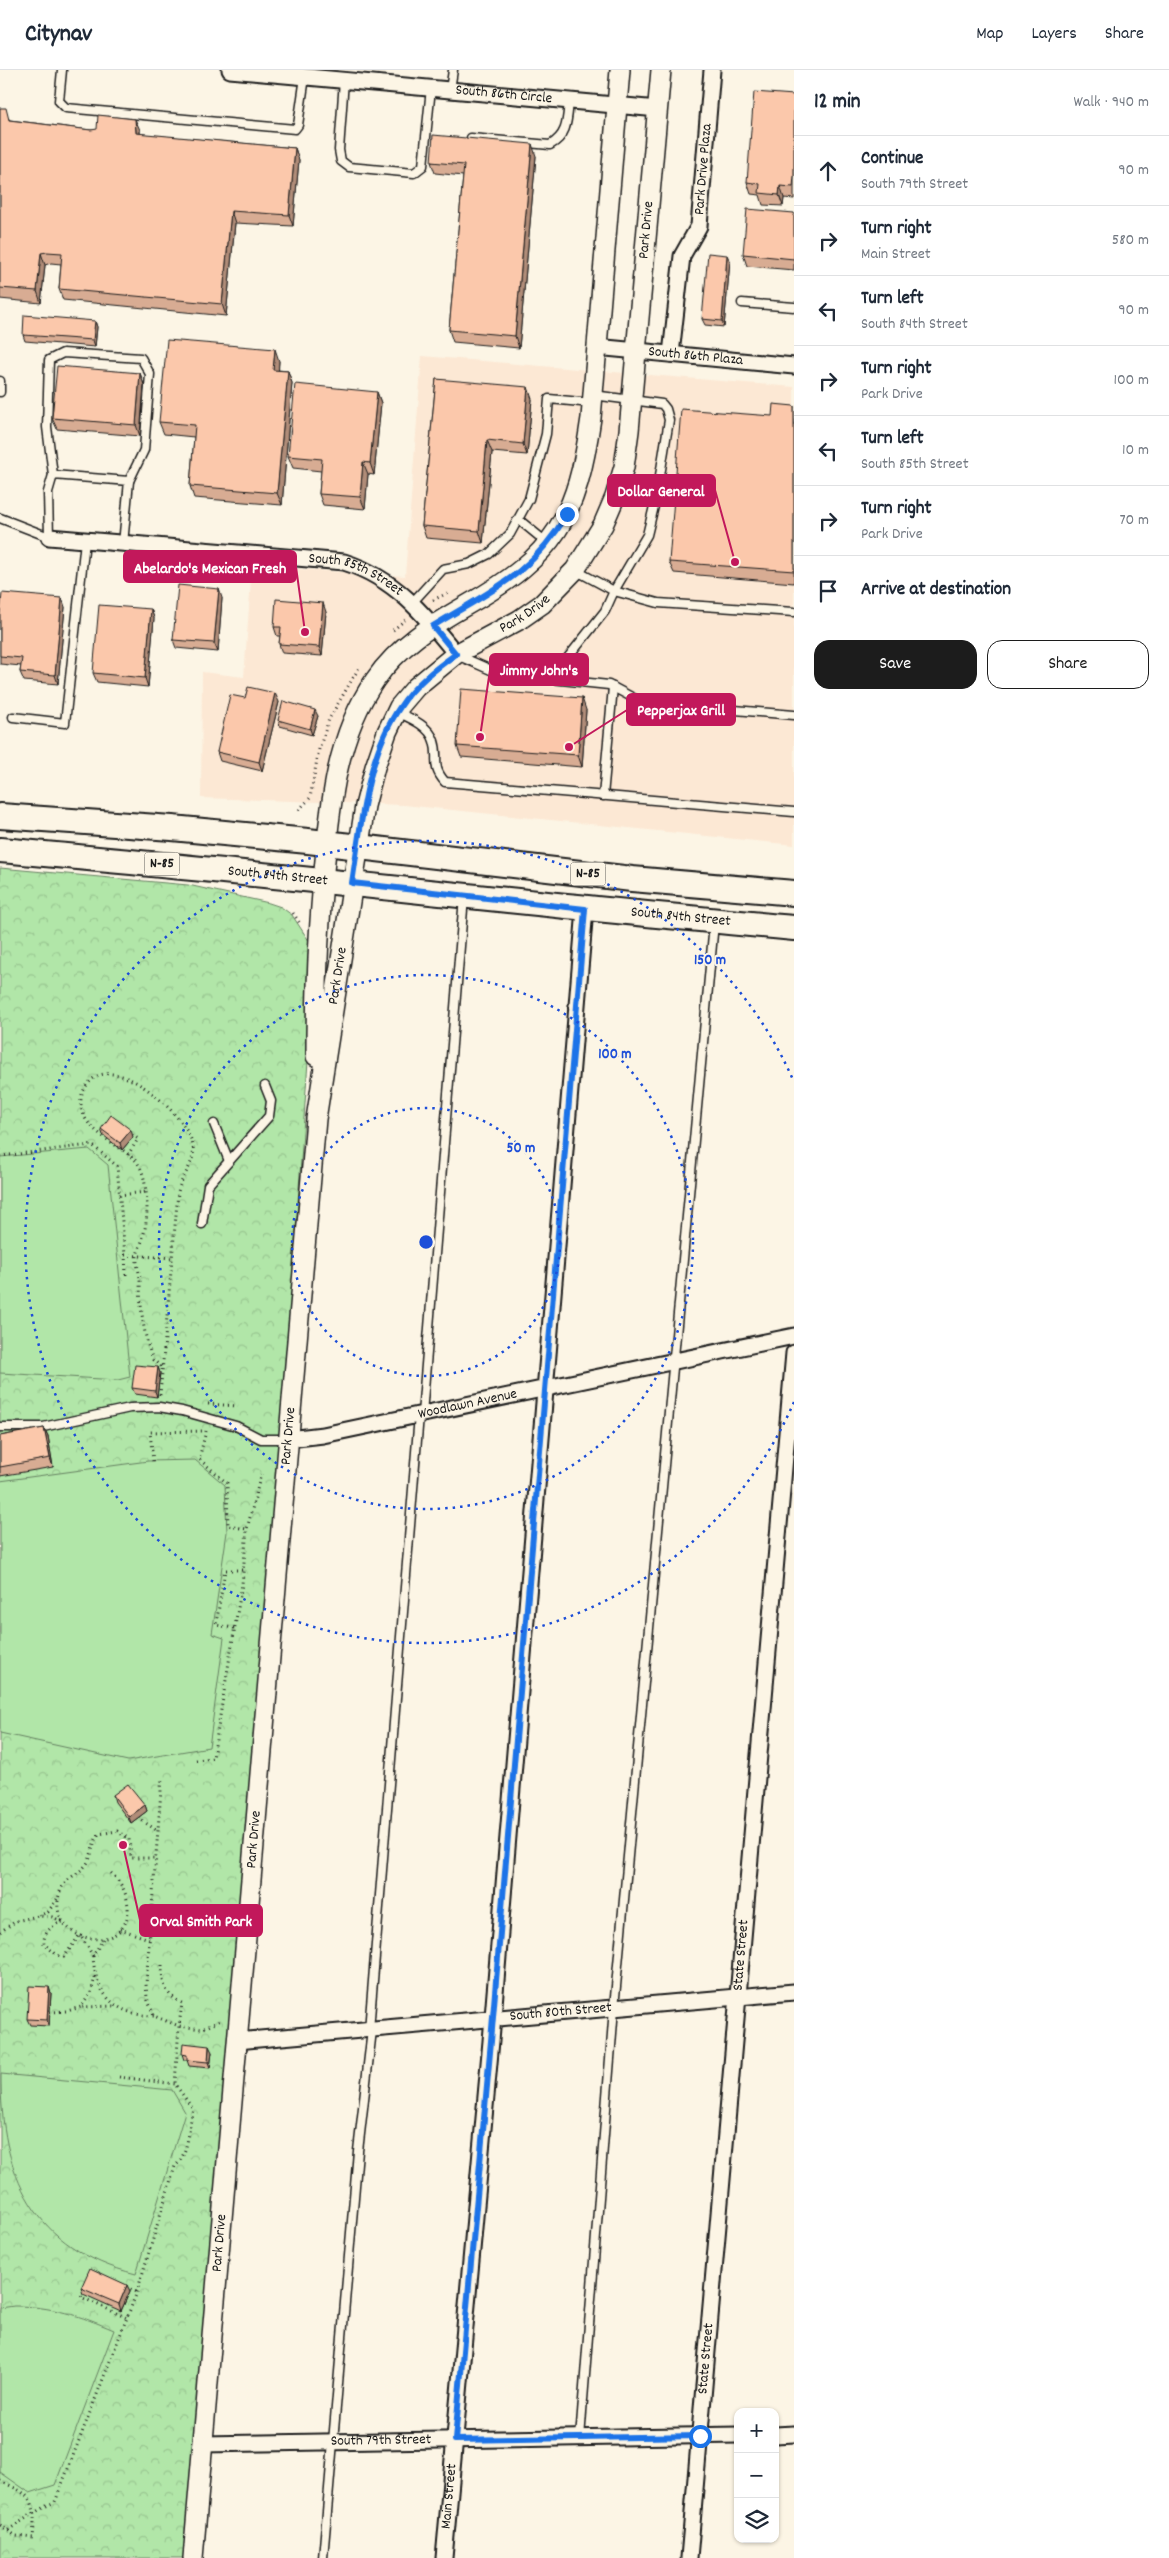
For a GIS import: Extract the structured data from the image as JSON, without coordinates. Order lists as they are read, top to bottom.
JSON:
{
  "streets": {
    "main road": ["N-85", "South 84th Street"],
    "street": [
      "South 86th Circle",
      "Park Drive Plaza",
      "Park Drive",
      "South 86th Plaza",
      "South 85th Street",
      "Woodlawn Avenue",
      "State Street",
      "South 80th Street",
      "South 79th Street",
      "Main Street"
    ]
  },
  "crossings": [
    ["South 86th Circle", "Park Drive"],
    ["Park Drive Plaza", "South 86th Plaza"],
    ["Park Drive", "South 86th Plaza"],
    ["Park Drive", "South 85th Street"],
    ["Park Drive", "N-85"],
    ["Park Drive", "South 84th Street"],
    ["Park Drive", "Woodlawn Avenue"],
    ["Park Drive", "South 80th Street"],
    ["Park Drive", "South 79th Street"],
    ["South 84th Street", "Main Street"],
    ["Woodlawn Avenue", "Main Street"],
    ["State Street", "South 80th Street"],
    ["State Street", "South 79th Street"],
    ["South 80th Street", "Main Street"],
    ["South 79th Street", "Main Street"]
  ],
  "places": [
    "Dollar General",
    "Abelardo's Mexican Fresh",
    "Jimmy John's",
    "Pepperjax Grill",
    "Orval Smith Park"
  ],
  "page": {
    "header": "Citynav",
    "nav": ["Map", "Layers", "Share"],
    "heading": ["12 min", "Walk · 940 m"],
    "list": [
      ["Continue", "South 79th Street", "90 m"],
      ["Turn right", "Main Street", "580 m"],
      ["Turn left", "South 84th Street", "90 m"],
      ["Turn right", "Park Drive", "100 m"],
      ["Turn left", "South 85th Street", "10 m"],
      ["Turn right", "Park Drive", "70 m"],
      "Arrive at destination"
    ],
    "buttons": ["Save", "Share"],
    "map_buttons": ["+", "−"]
  },
  "rings": ["150 m", "100 m", "50 m"]
}
